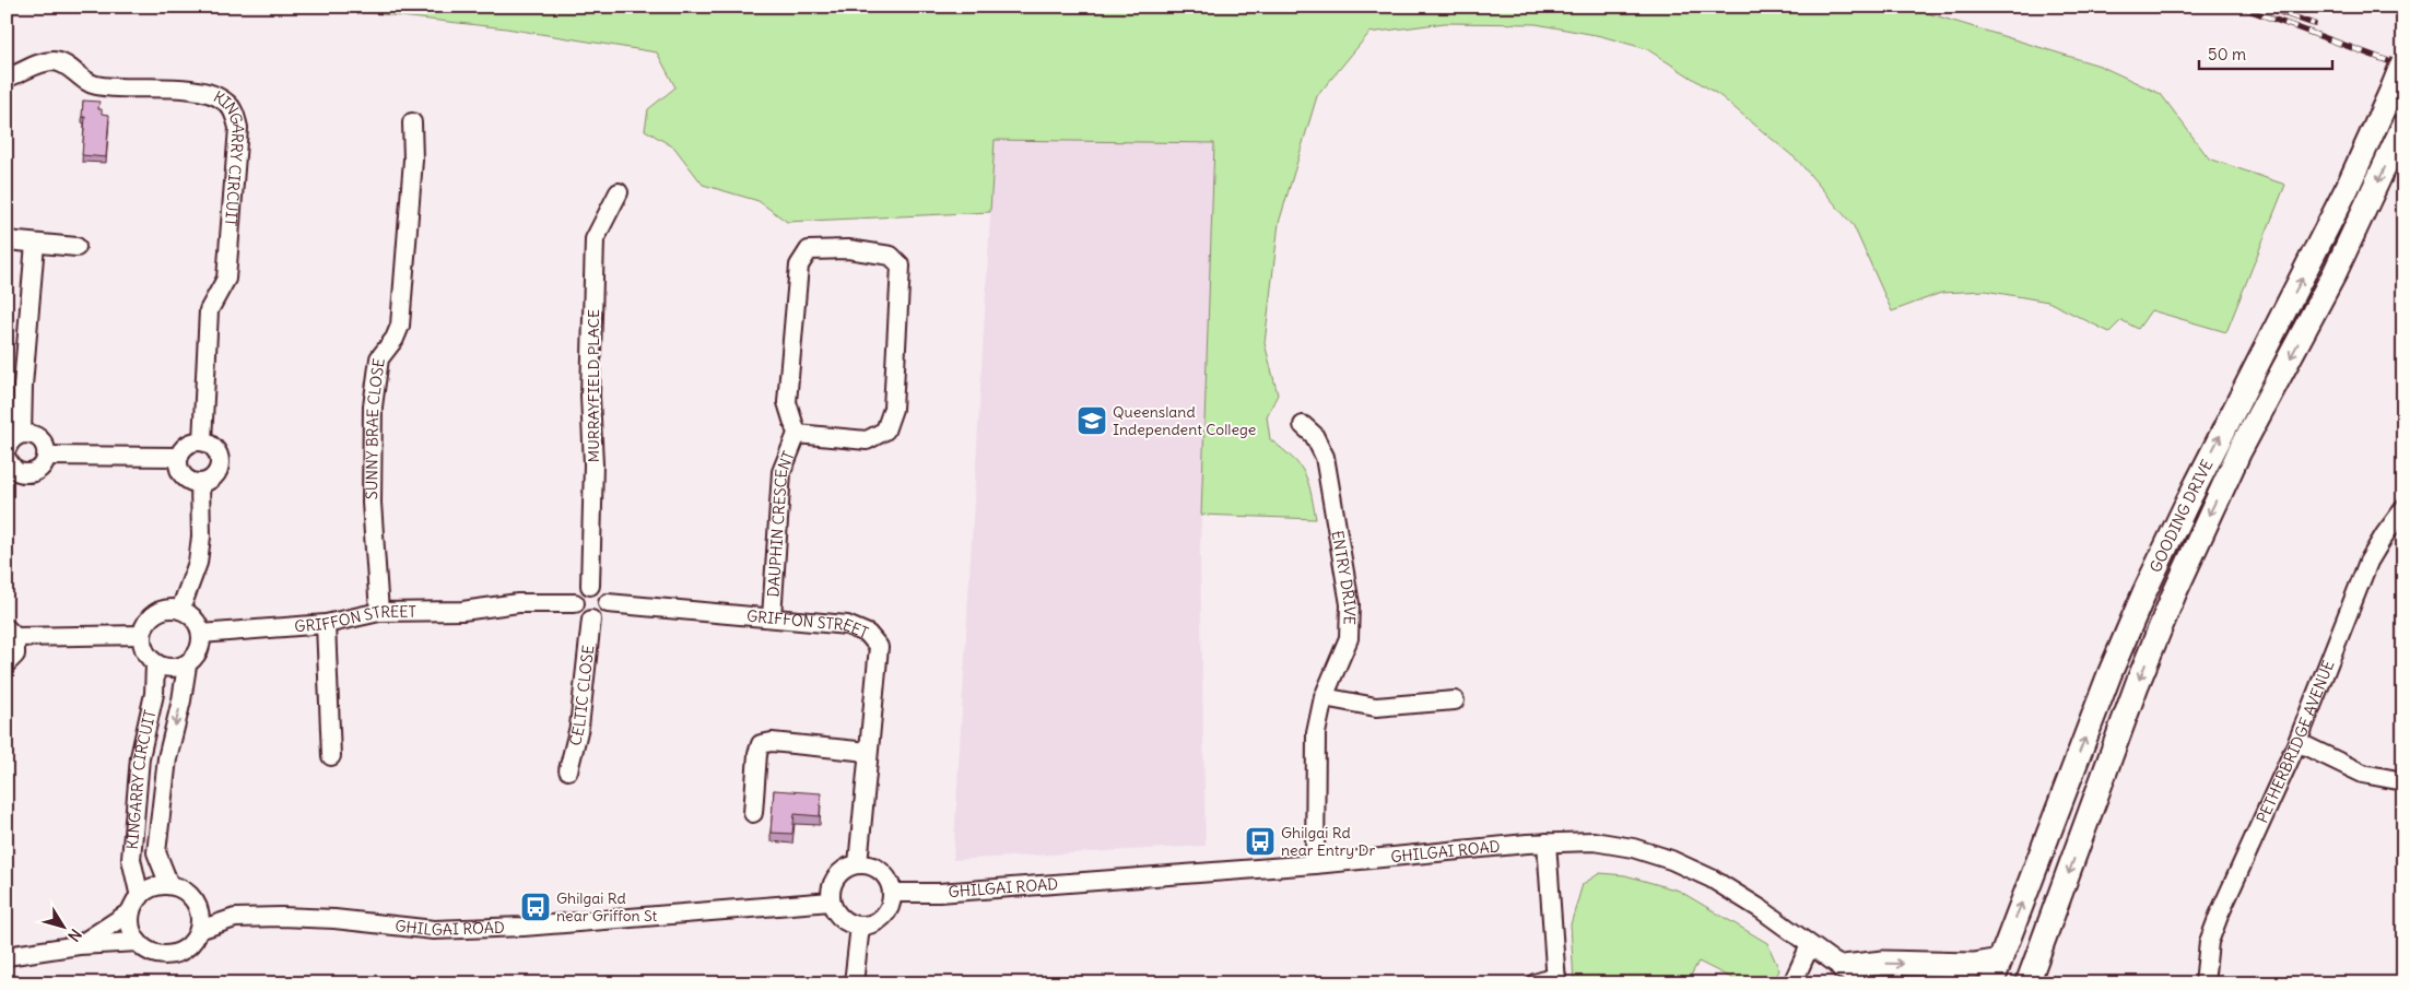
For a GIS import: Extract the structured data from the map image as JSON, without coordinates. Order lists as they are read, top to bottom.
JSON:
{
  "streets": {
    "main road": ["GOODING DRIVE"],
    "street": [
      "KINGARRY CIRCUIT",
      "MURRAYFIELD PLACE",
      "SUNNY BRAE CLOSE",
      "DAUPHIN CRESCENT",
      "ENTRY DRIVE",
      "GRIFFON STREET",
      "CELTIC CLOSE",
      "PETHERBRIDGE AVENUE",
      "GHILGAI ROAD"
    ]
  },
  "crossings": [
    ["KINGARRY CIRCUIT", "GRIFFON STREET"],
    ["MURRAYFIELD PLACE", "GRIFFON STREET"],
    ["MURRAYFIELD PLACE", "CELTIC CLOSE"],
    ["SUNNY BRAE CLOSE", "GRIFFON STREET"],
    ["DAUPHIN CRESCENT", "GRIFFON STREET"],
    ["ENTRY DRIVE", "GHILGAI ROAD"],
    ["GRIFFON STREET", "CELTIC CLOSE"],
    ["GRIFFON STREET", "GHILGAI ROAD"]
  ],
  "places": {
    "school or university": ["Queensland Independent College"],
    "bus stop": ["Ghilgai Rd near Entry Dr", "Ghilgai Rd near Griffon St"]
  },
  "scale_bar": "50 m",
  "north": "bottom right"
}
